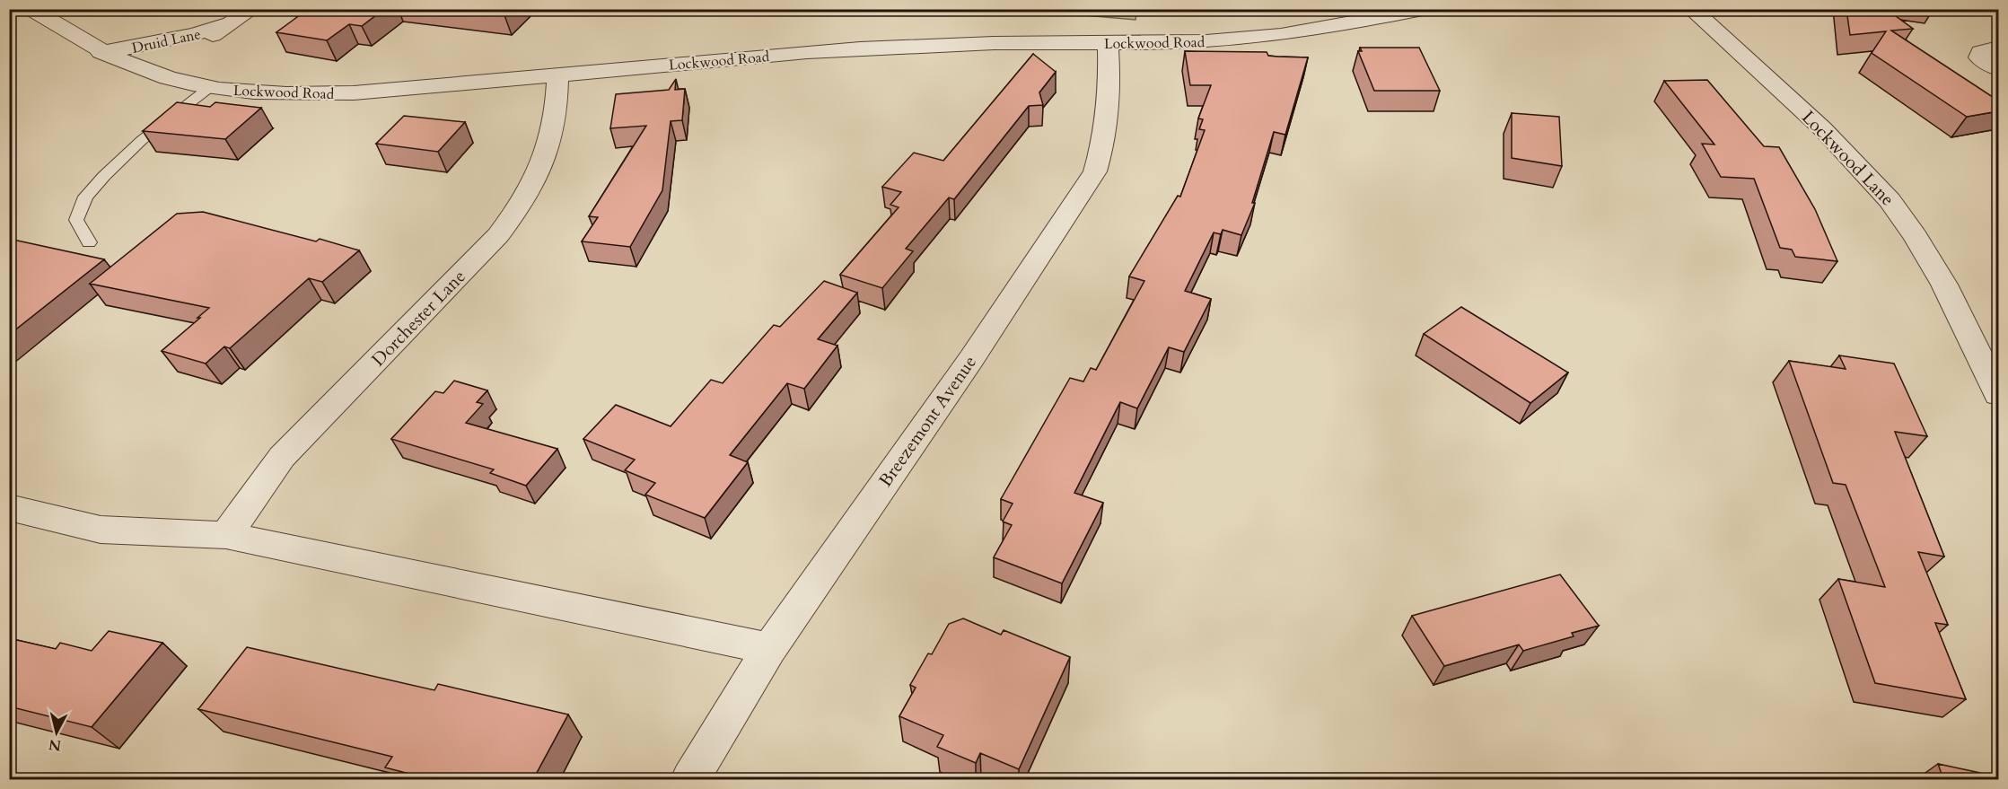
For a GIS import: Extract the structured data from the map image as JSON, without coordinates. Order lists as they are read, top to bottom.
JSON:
{
  "streets": {
    "street": [
      "Druid Lane",
      "Lockwood Road",
      "Lockwood Lane",
      "Dorchester Lane",
      "Breezemont Avenue"
    ]
  },
  "crossings": [
    ["Druid Lane", "Lockwood Road"],
    ["Lockwood Road", "Dorchester Lane"],
    ["Lockwood Road", "Breezemont Avenue"]
  ],
  "north": "bottom"
}
